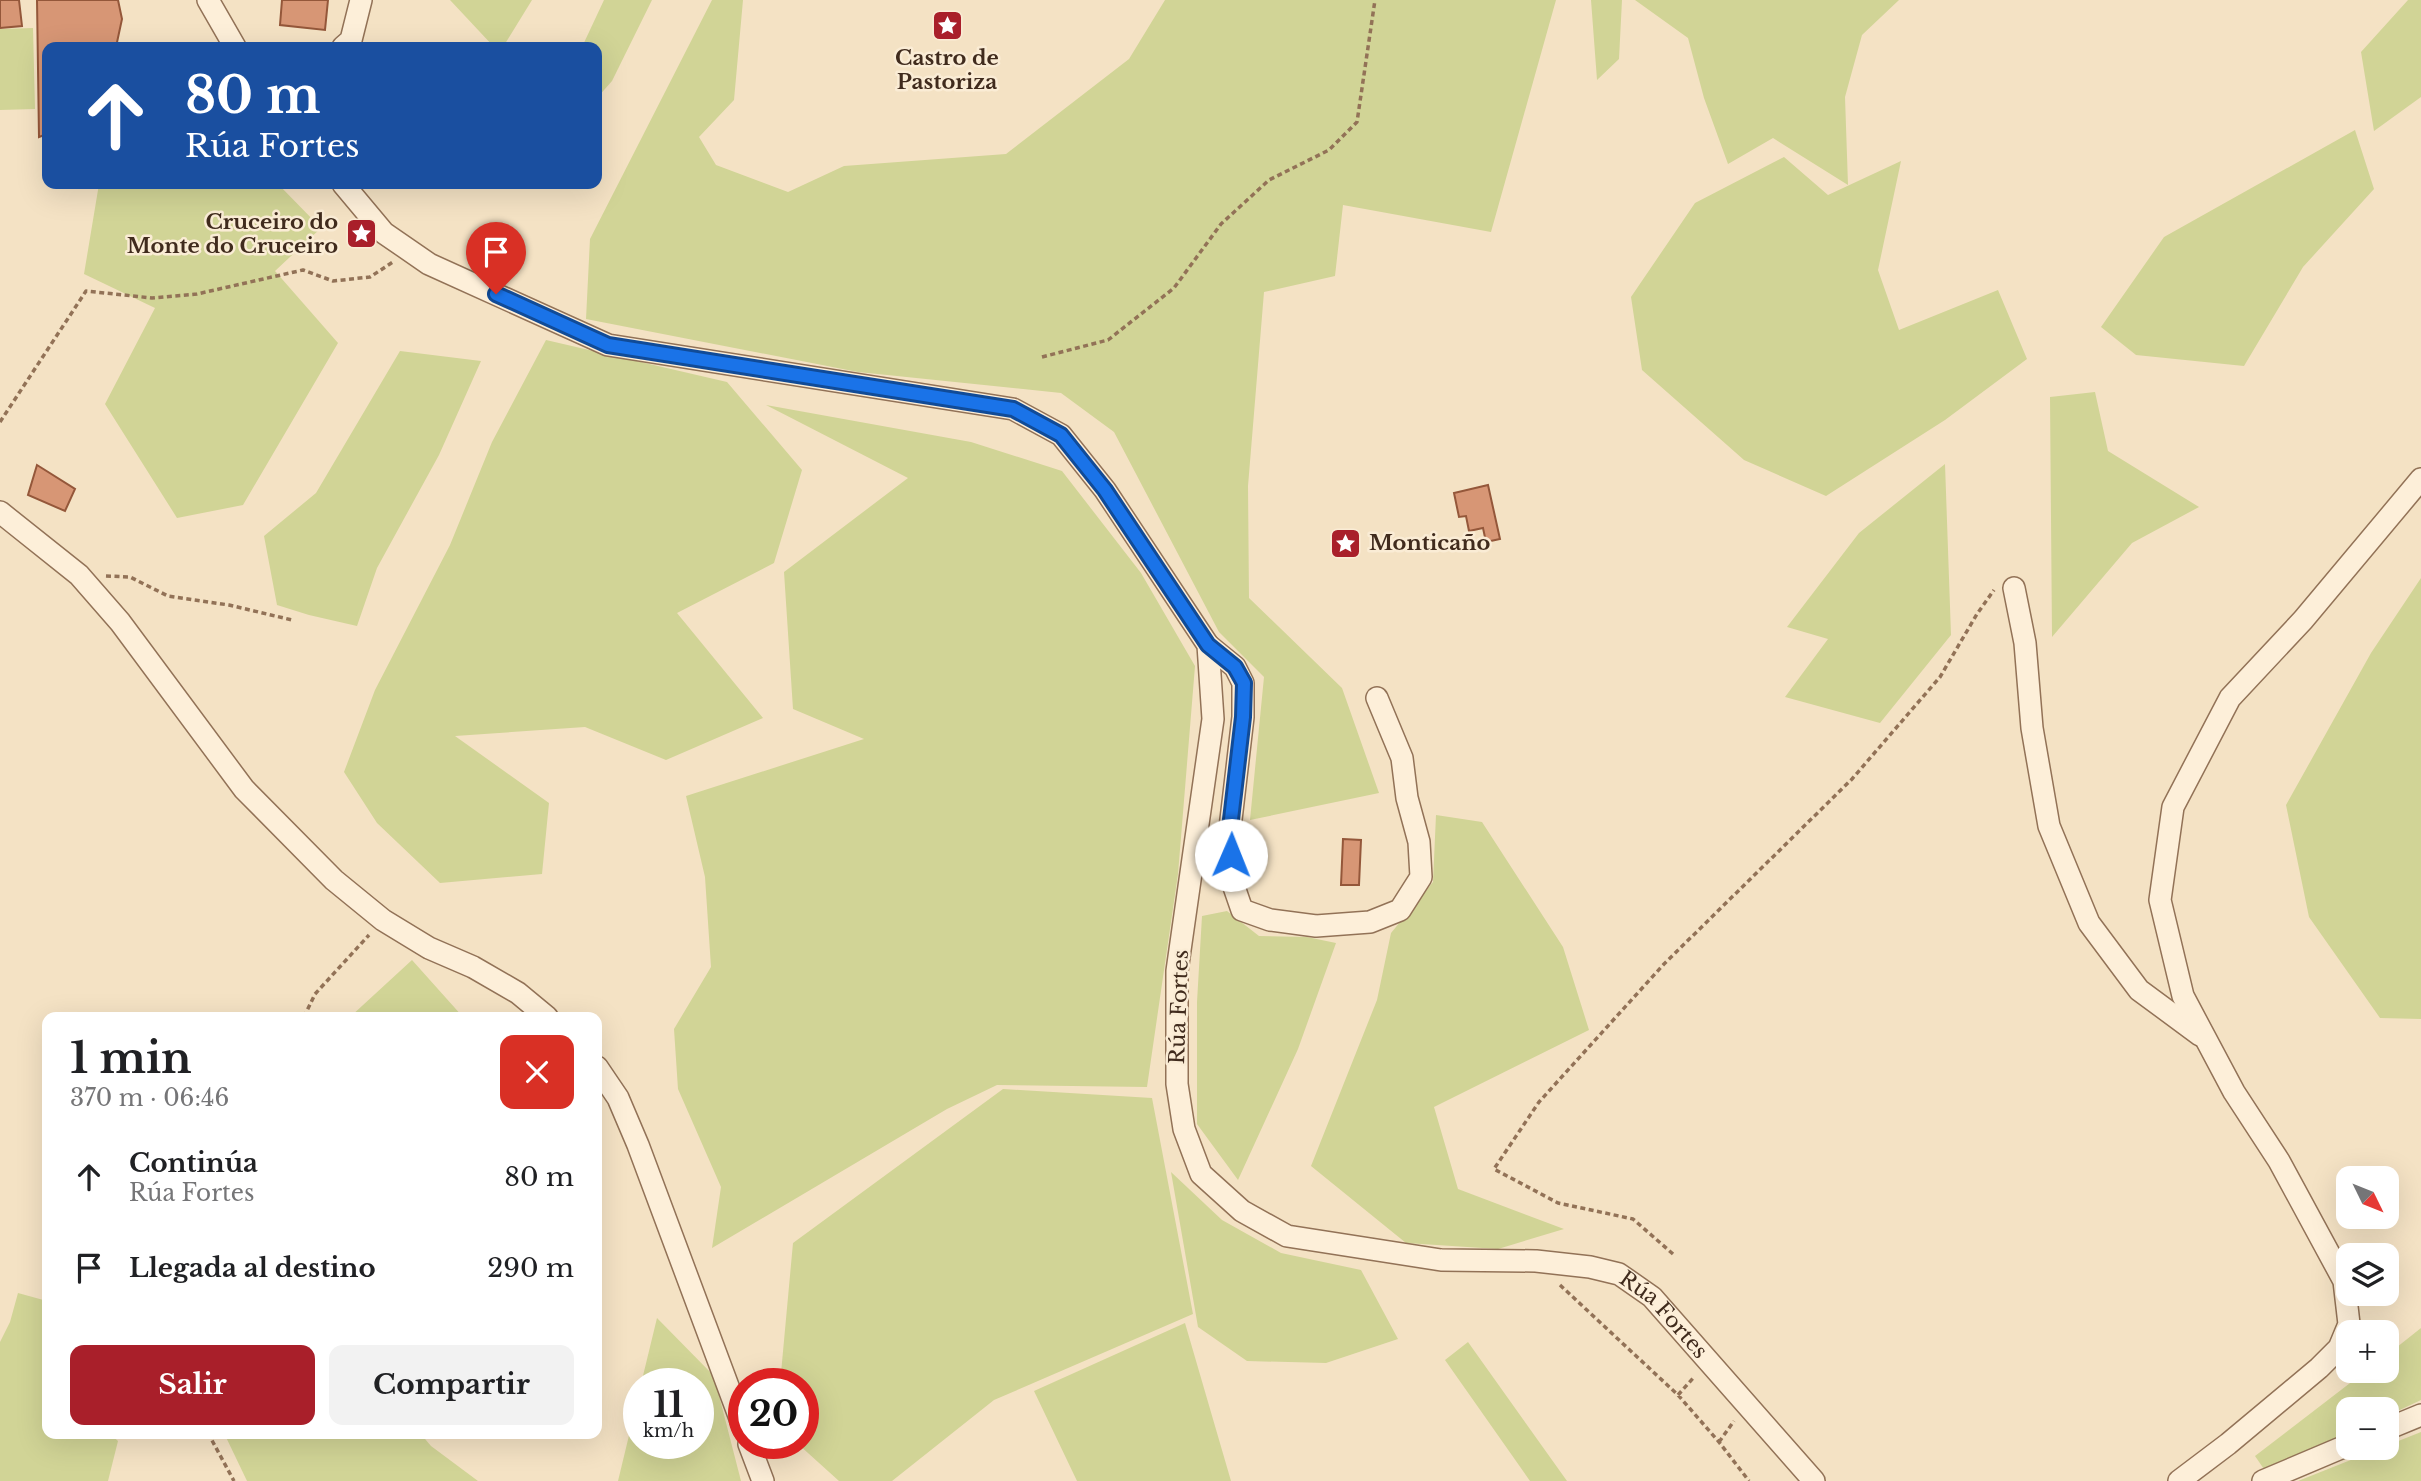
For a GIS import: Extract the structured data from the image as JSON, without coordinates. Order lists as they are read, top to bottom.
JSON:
{
  "streets": {
    "street": ["Rúa Fortes"]
  },
  "places": {
    "place": ["Castro de Pastoriza", "Cruceiro do Monte do Cruceiro", "Monticaño"]
  },
  "north": "bottom right",
  "page": {
    "turn": ["80 m", "Rúa Fortes"],
    "heading": ["1 min", "370 m · 06:46"],
    "list": [
      {
        "name": "Continúa",
        "note": "Rúa Fortes",
        "value": "80 m"
      },
      {
        "name": "Llegada al destino",
        "value": "290 m"
      }
    ],
    "map_buttons": ["+", "−"],
    "buttons": ["Salir", "Compartir"],
    "speed": "11 km/h",
    "limit": "20"
  }
}
